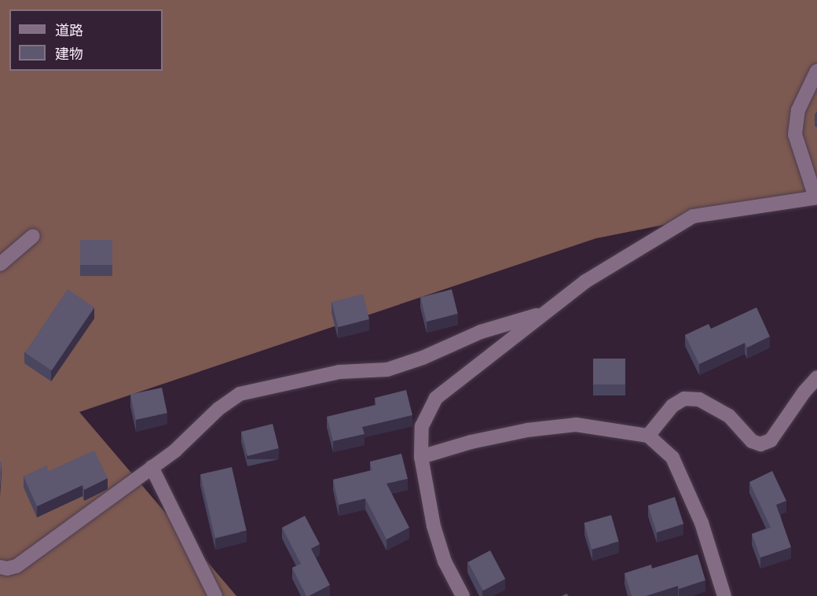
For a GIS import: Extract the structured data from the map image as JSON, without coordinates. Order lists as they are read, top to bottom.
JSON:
{
  "legend": ["道路", "建物"]
}
